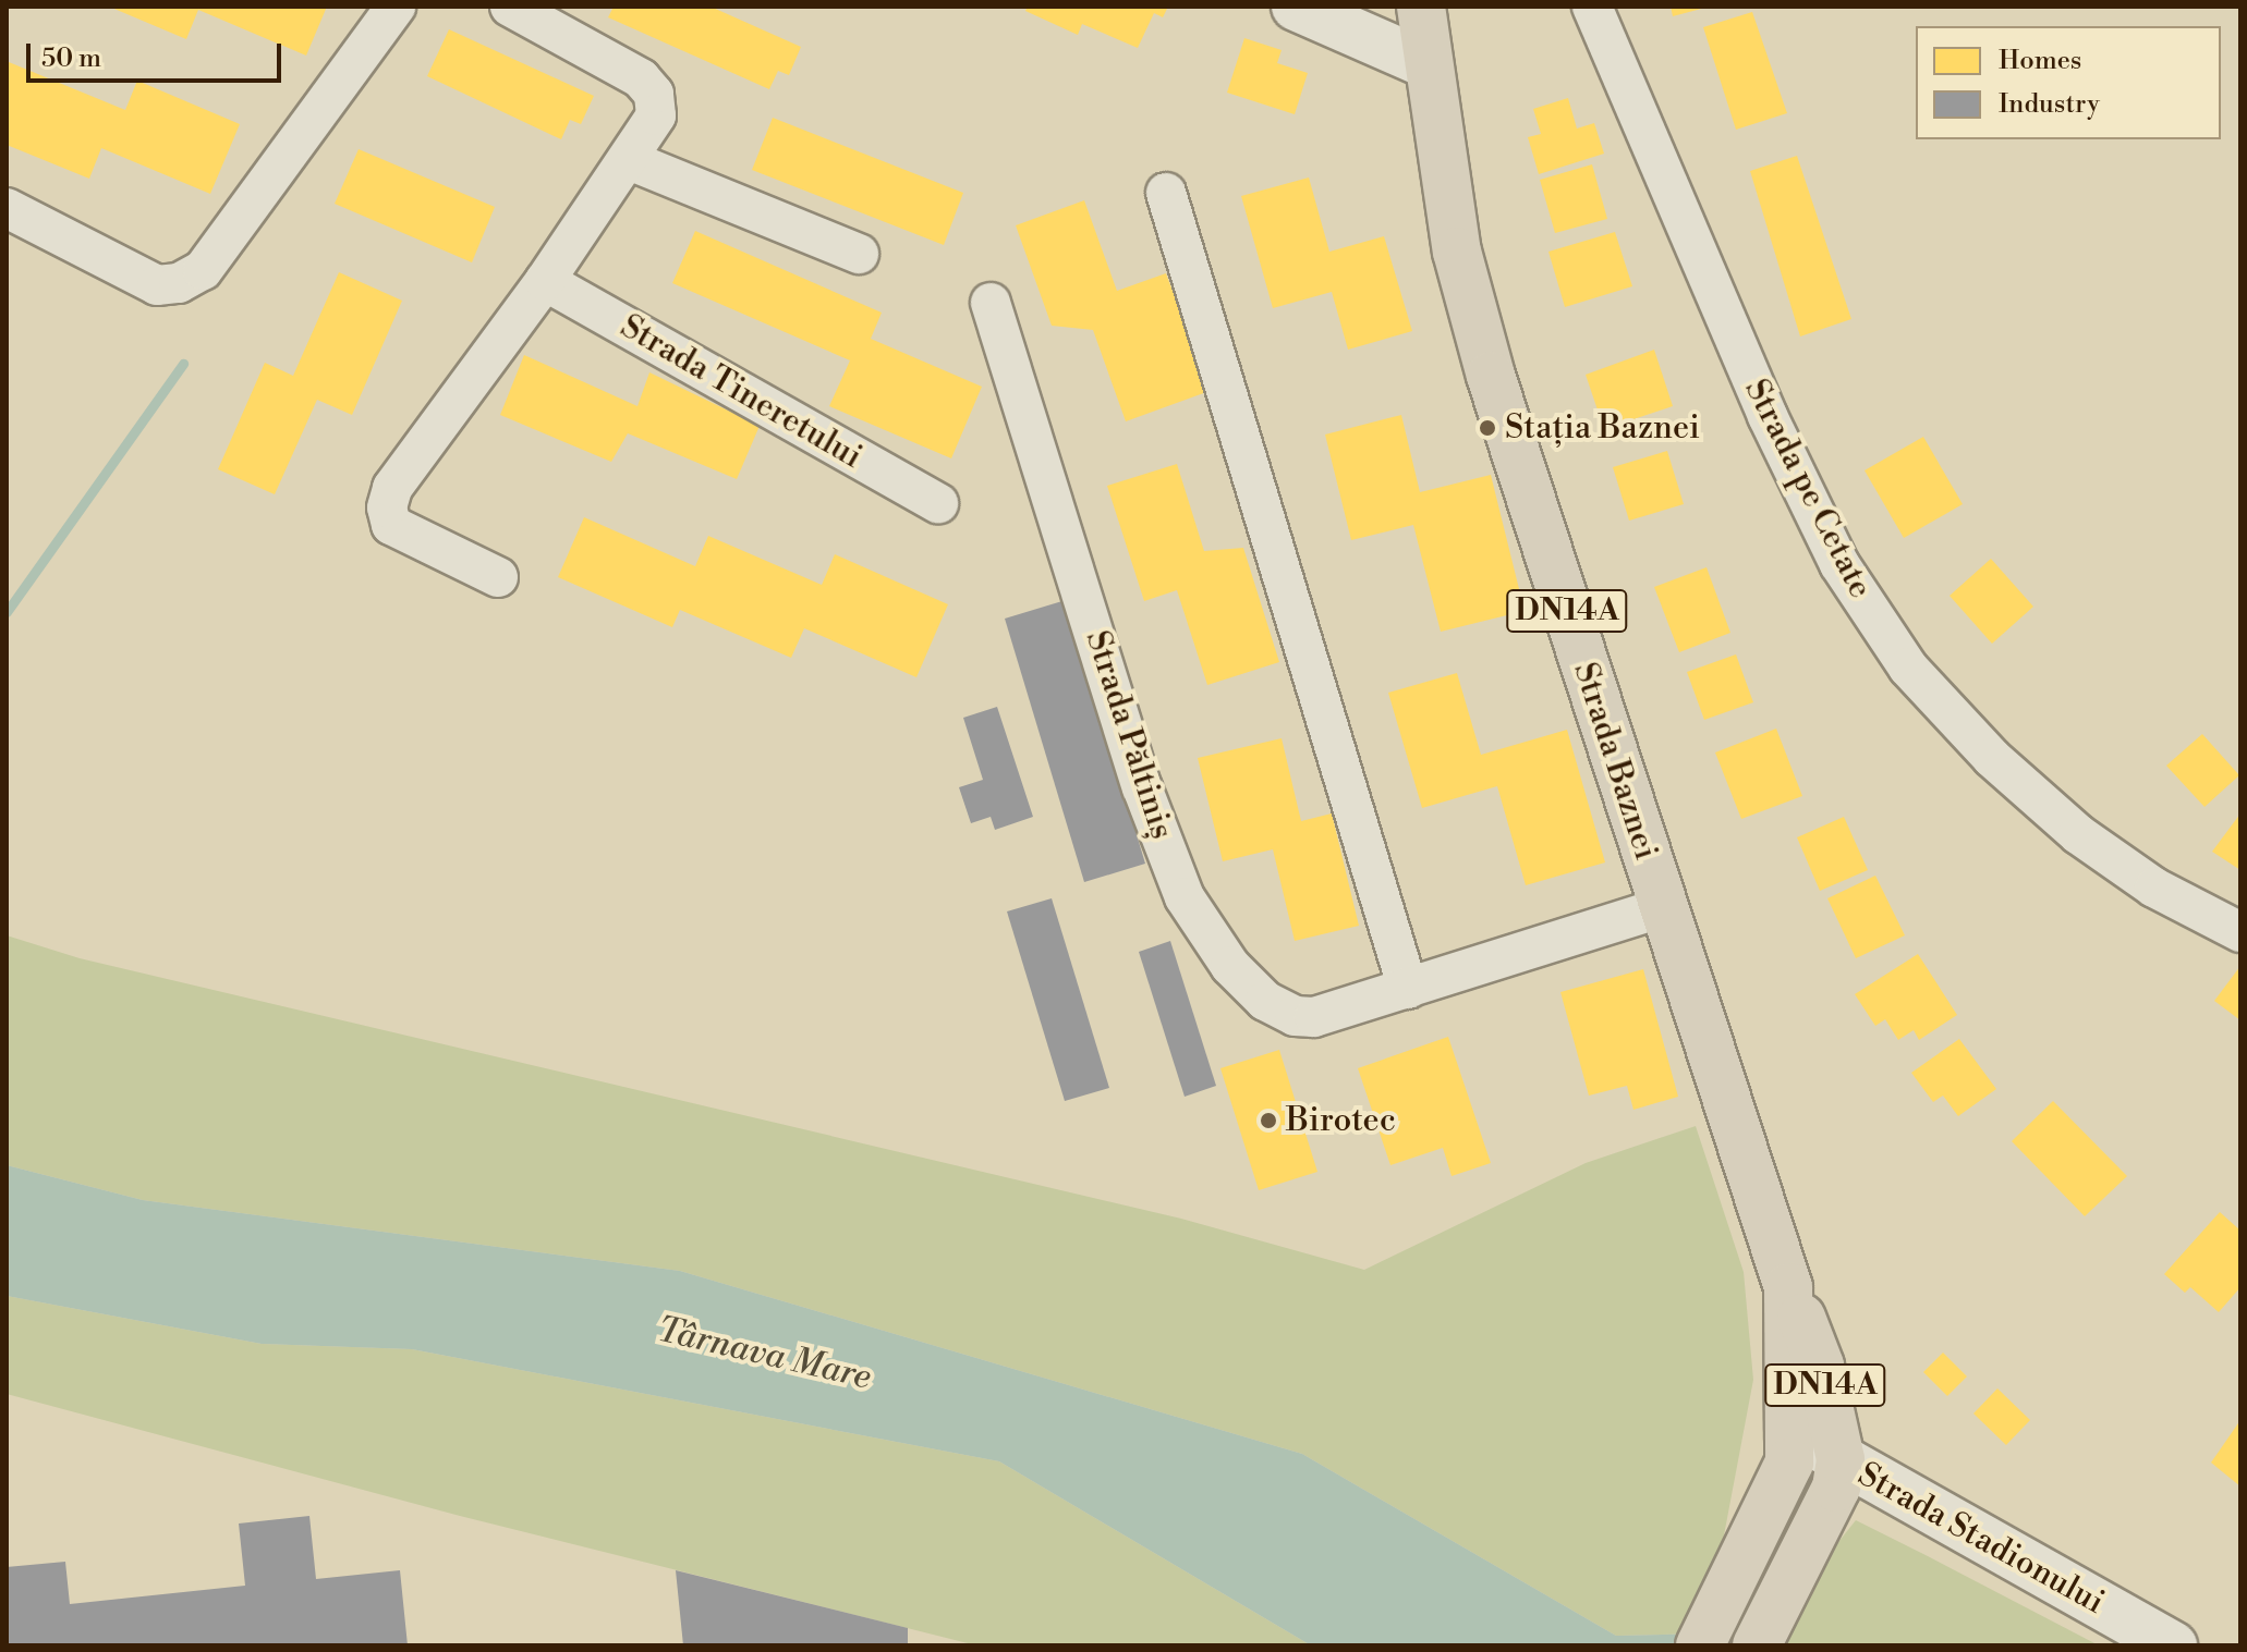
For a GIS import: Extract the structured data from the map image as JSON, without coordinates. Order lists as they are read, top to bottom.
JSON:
{
  "streets": {
    "main road": ["DN14A", "Strada Baznei", "Strada Stadionului"],
    "street": ["Strada Tineretului", "Strada pe Cetate", "Strada Păltiniș"]
  },
  "crossings": [
    ["DN14A", "Strada Baznei"],
    ["DN14A", "Strada Stadionului"],
    ["Strada Păltiniș", "Strada Baznei"],
    ["Strada Baznei", "Strada Stadionului"]
  ],
  "water": ["Târnava Mare"],
  "places": ["Stația Baznei", "Birotec"],
  "legend": ["Homes", "Industry"],
  "scale_bar": "50 m"
}
